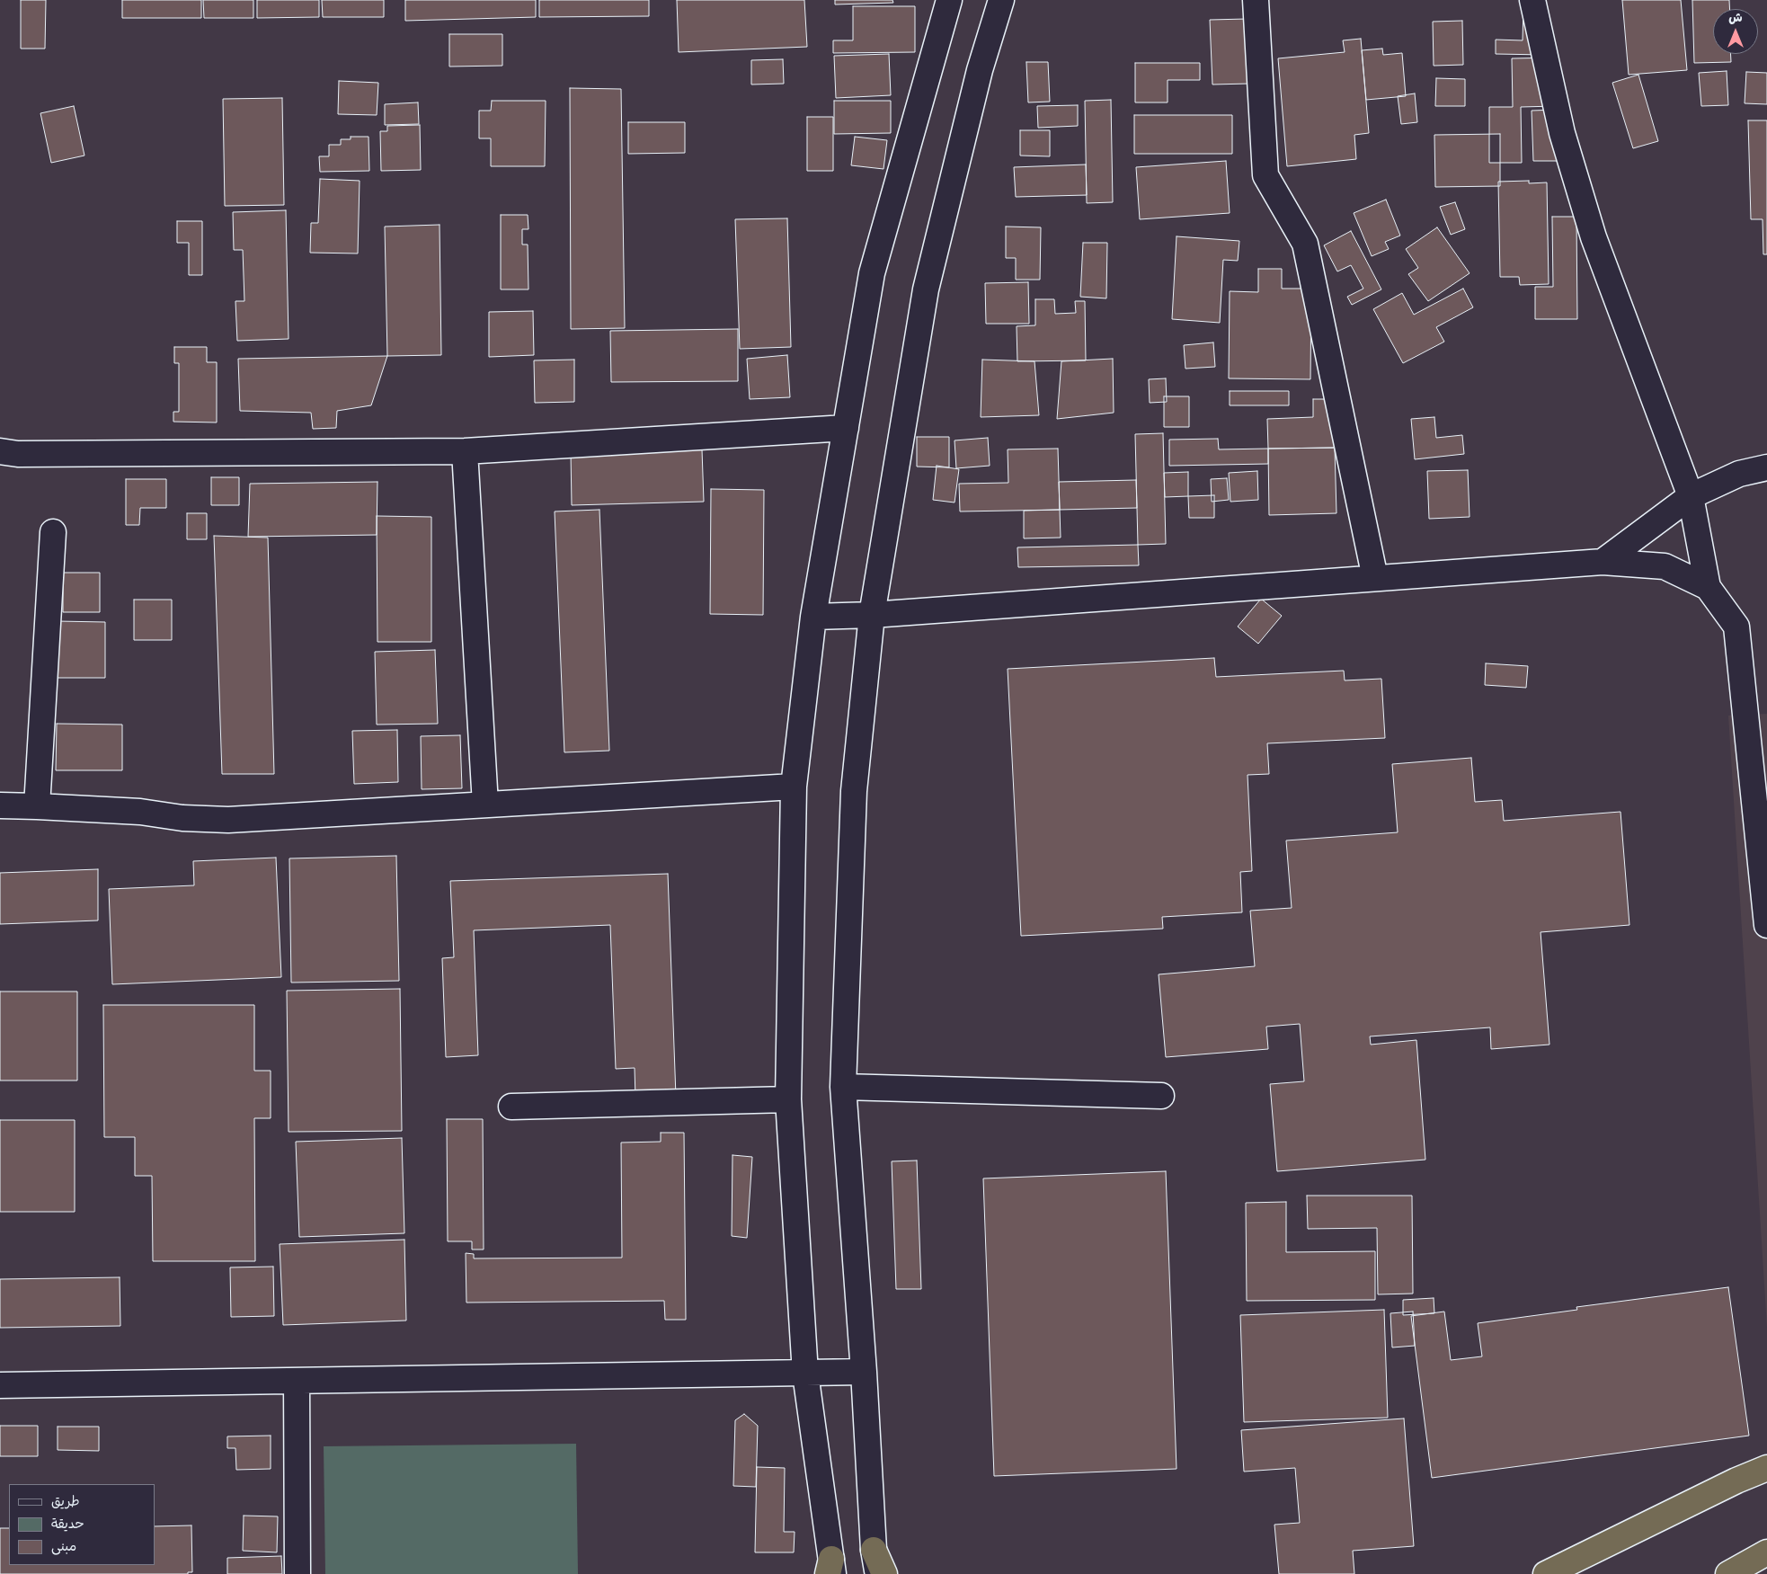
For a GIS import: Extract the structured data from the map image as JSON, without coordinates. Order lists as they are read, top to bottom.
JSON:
{
  "legend": ["طريق", "حديقة", "مبنى"],
  "north": "top"
}
